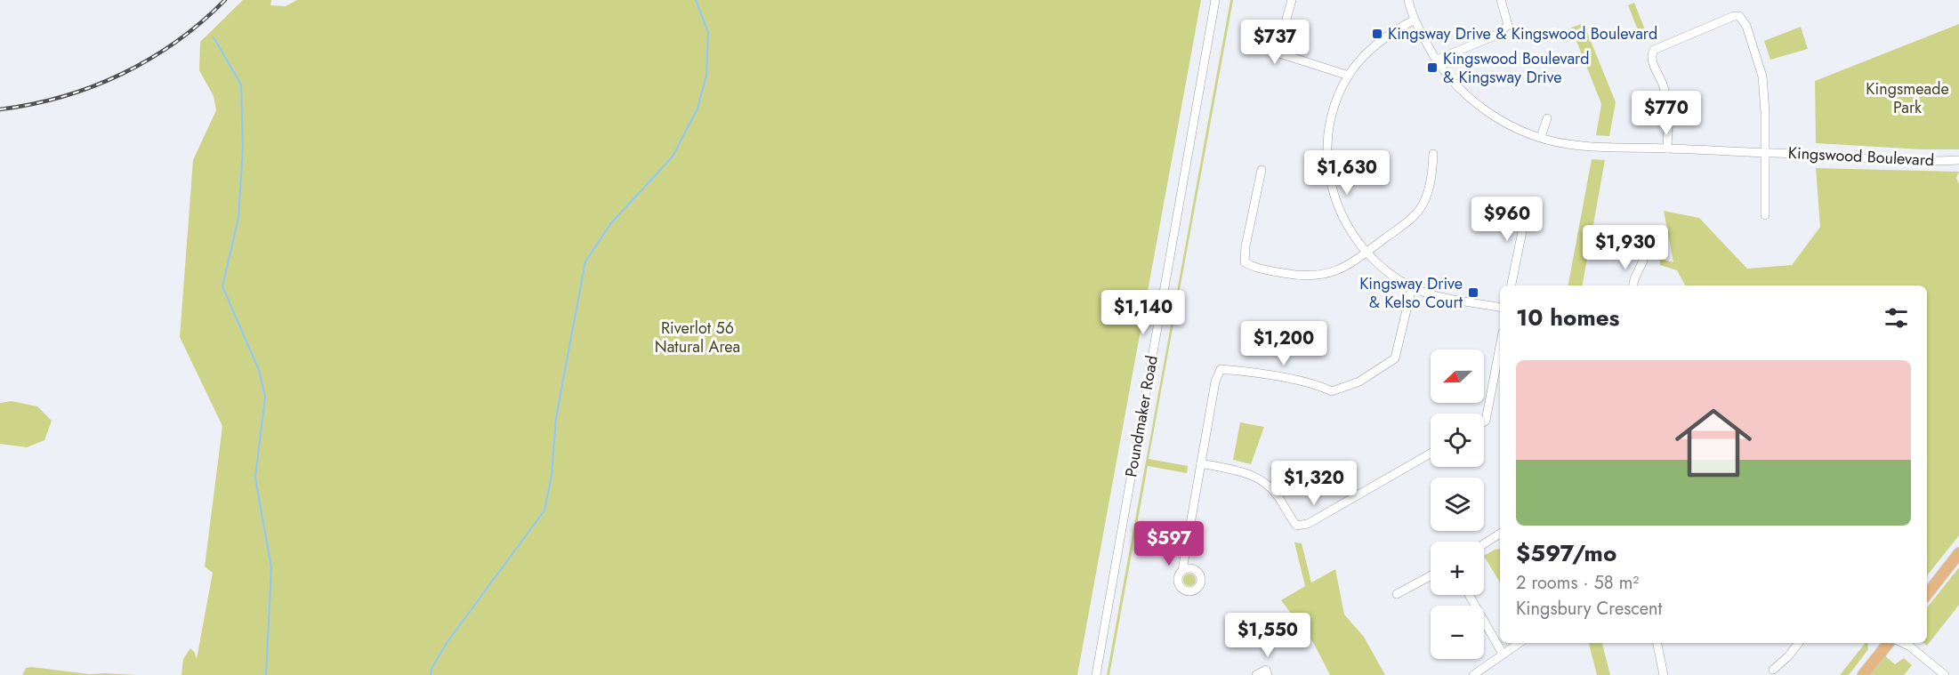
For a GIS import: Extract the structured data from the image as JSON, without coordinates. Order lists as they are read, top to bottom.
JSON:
{
  "streets": {
    "street": ["Kingswood Boulevard", "Poundmaker Road"]
  },
  "parks": ["Kingsmeade Park", "Riverlot 56 Natural Area"],
  "places": {
    "transit": ["Kingsway Drive & Kingswood Boulevard", "Kingswood Boulevard & Kingsway Drive", "Kingsway Drive & Kelso Court"]
  },
  "north": "left",
  "page": {
    "price": [
      "$737",
      "$770",
      "$1,630",
      "$960",
      "$1,930",
      "$1,140",
      "$1,200",
      "$1,320",
      "$597",
      "$1,550"
    ],
    "heading": "10 homes",
    "map_buttons": ["+", "−"],
    "list": [
      {
        "name": "$597/mo",
        "note": "2 rooms · 58 m² · Kingsbury Crescent"
      }
    ]
  }
}
